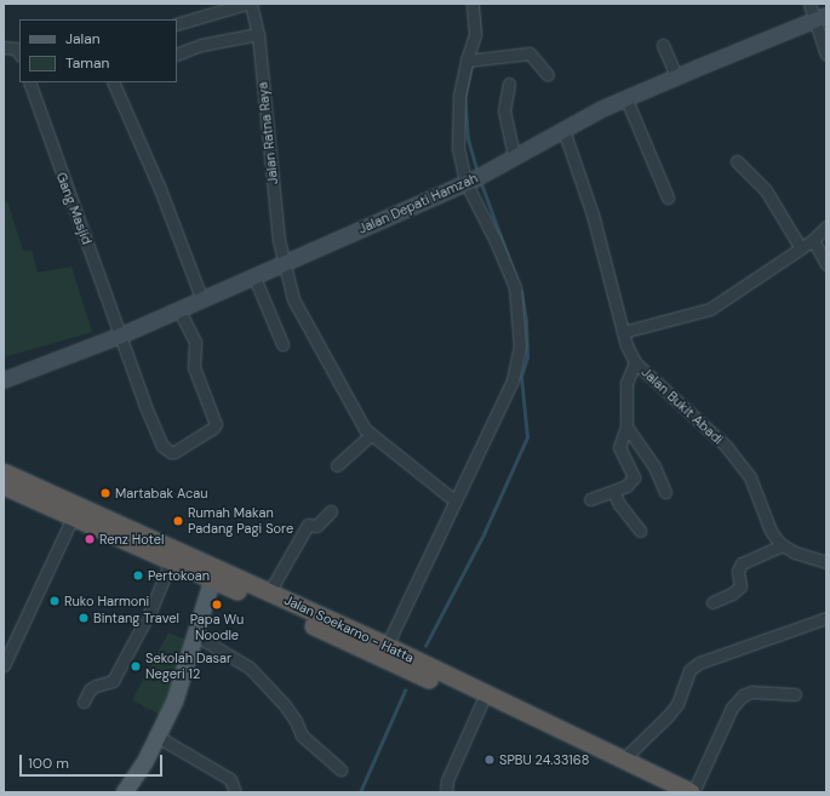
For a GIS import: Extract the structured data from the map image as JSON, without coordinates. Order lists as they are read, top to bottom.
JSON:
{
  "streets": {
    "highway": ["Jalan Soekarno - Hatta"],
    "main road": ["Jalan Depati Hamzah"],
    "street": ["Jalan Ratna Raya", "Gang Masjid", "Jalan Bukit Abadi"]
  },
  "crossings": [
    ["Jalan Ratna Raya", "Jalan Depati Hamzah"],
    ["Jalan Depati Hamzah", "Gang Masjid"],
    ["Jalan Depati Hamzah", "Jalan Bukit Abadi"]
  ],
  "places": [
    "Martabak Acau",
    "Rumah Makan Padang Pagi Sore",
    "Renz Hotel",
    "Pertokoan",
    "Ruko Harmoni",
    "Papa Wu Noodle",
    "Bintang Travel",
    "Sekolah Dasar Negeri 12",
    "SPBU 24.33168"
  ],
  "legend": ["Jalan", "Taman"],
  "scale_bar": "100 m"
}
